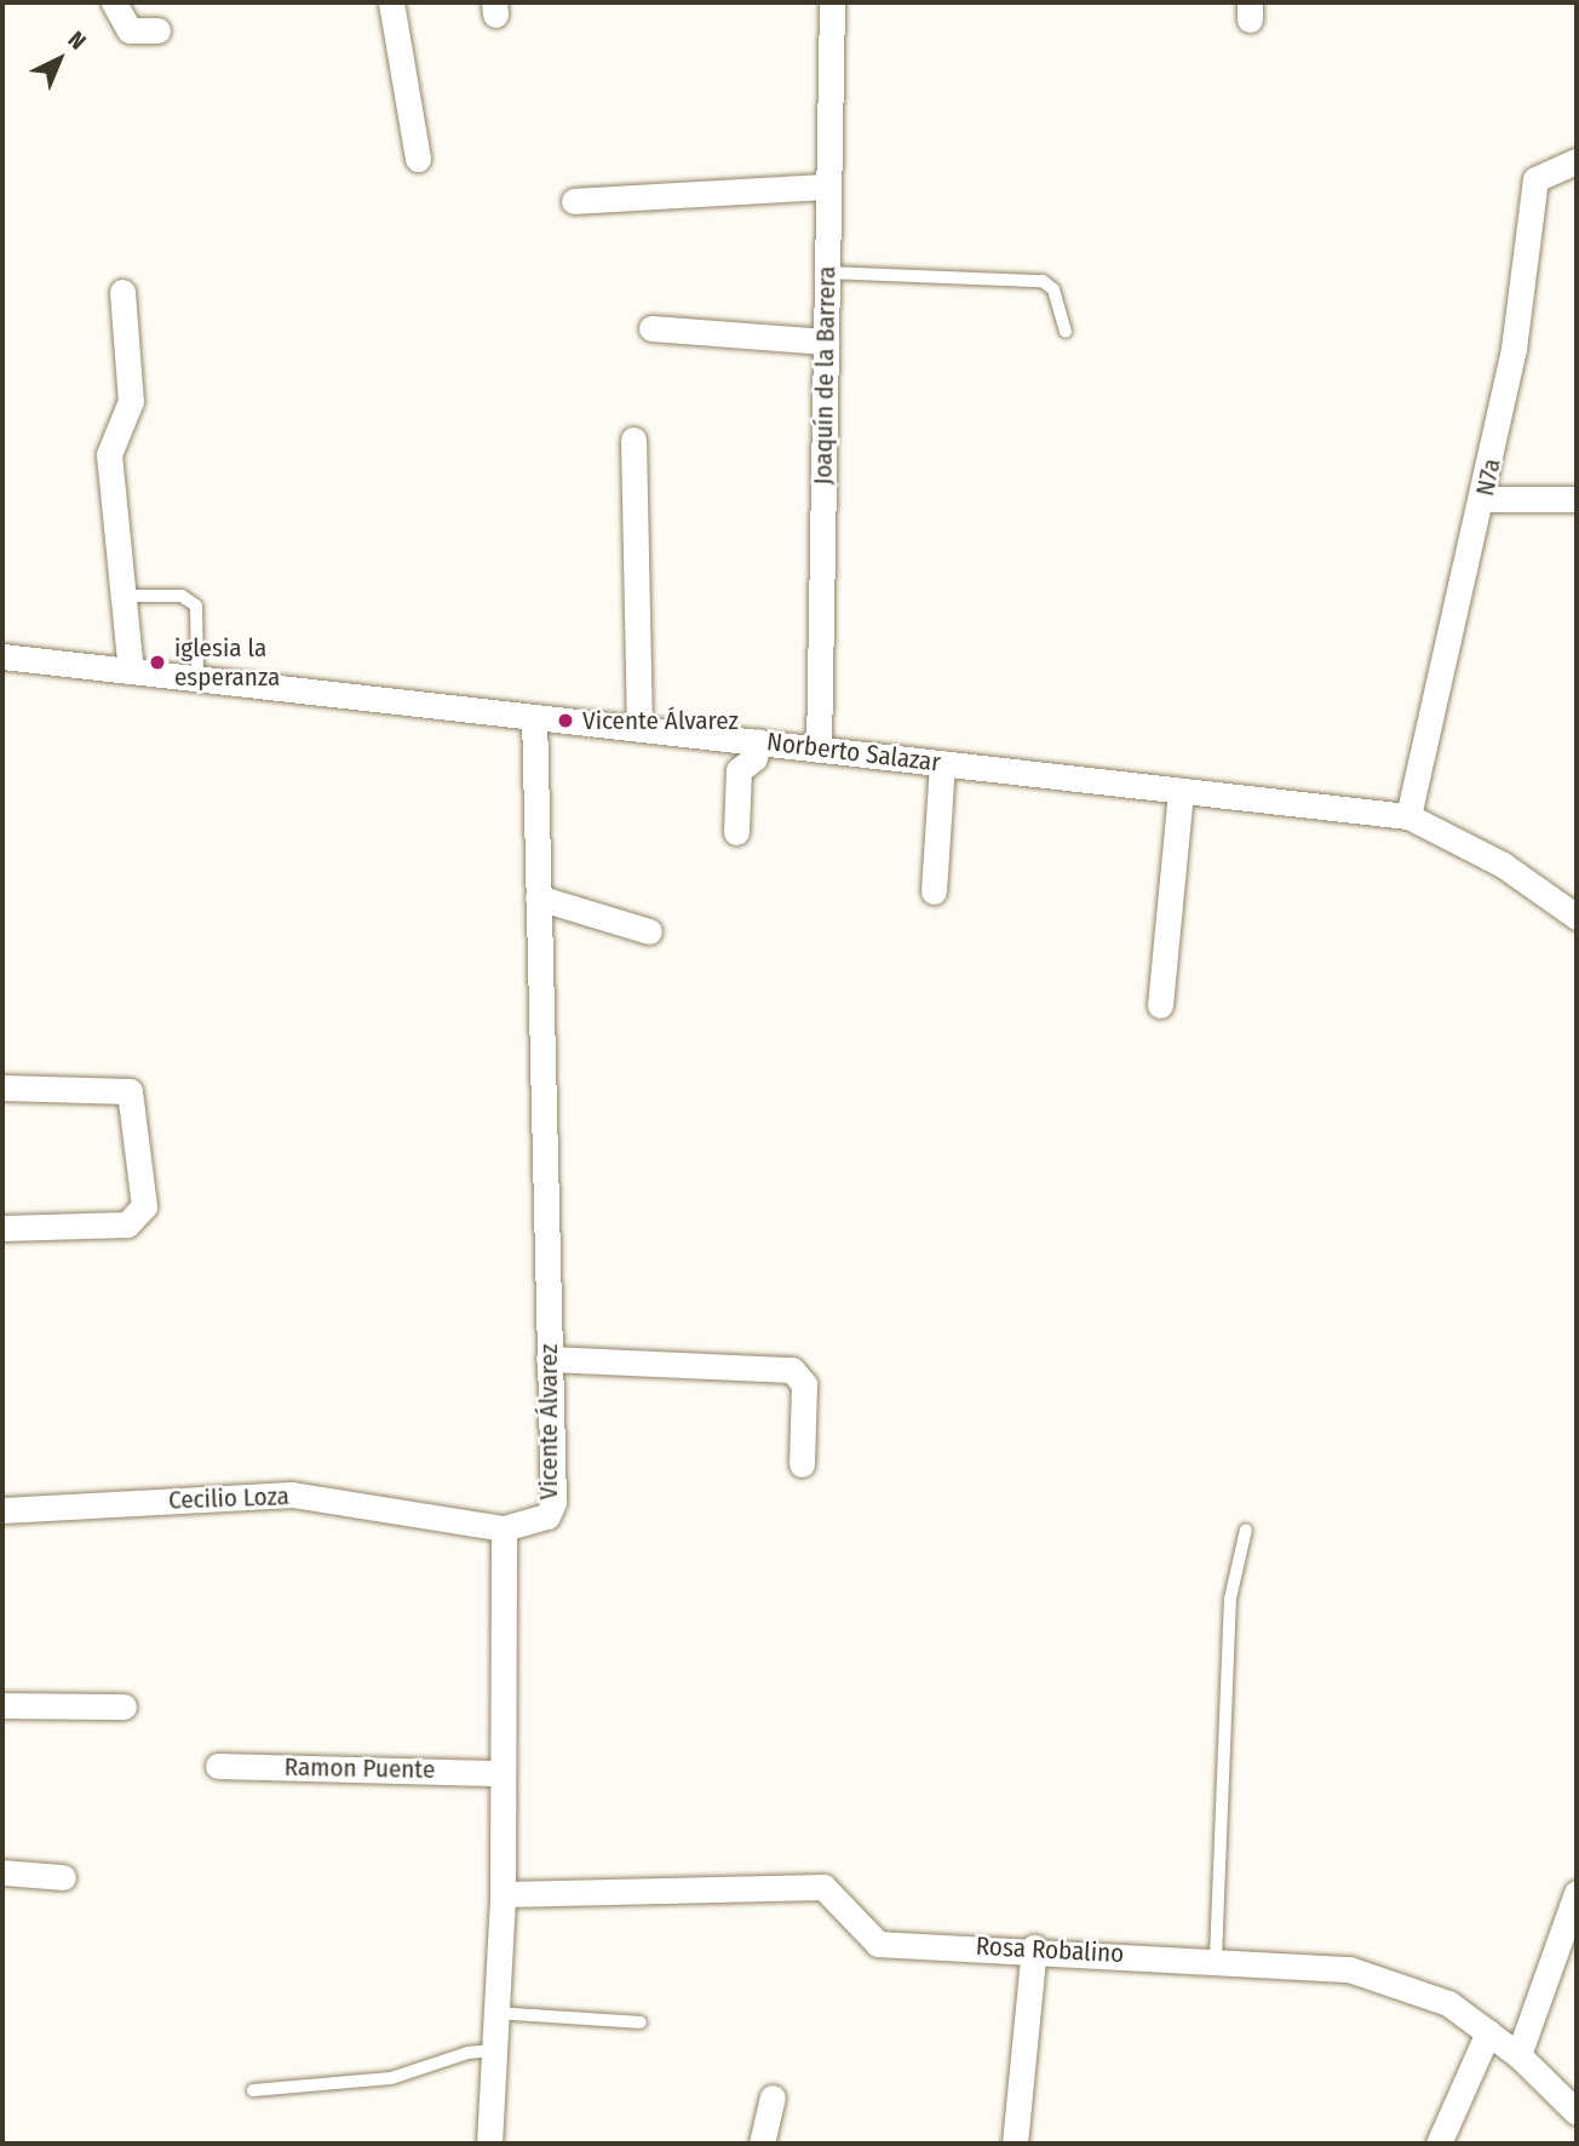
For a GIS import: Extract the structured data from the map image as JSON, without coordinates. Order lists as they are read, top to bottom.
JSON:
{
  "streets": {
    "street": [
      "Joaquín de la Barrera",
      "N7a",
      "Norberto Salazar",
      "Vicente Álvarez",
      "Cecilio Loza",
      "Ramon Puente",
      "Rosa Robalino"
    ]
  },
  "crossings": [
    ["Joaquín de la Barrera", "Norberto Salazar"],
    ["N7a", "Norberto Salazar"],
    ["Norberto Salazar", "Vicente Álvarez"],
    ["Vicente Álvarez", "Cecilio Loza"]
  ],
  "places": ["iglesia la esperanza", "Vicente Álvarez"],
  "north": "top right"
}
